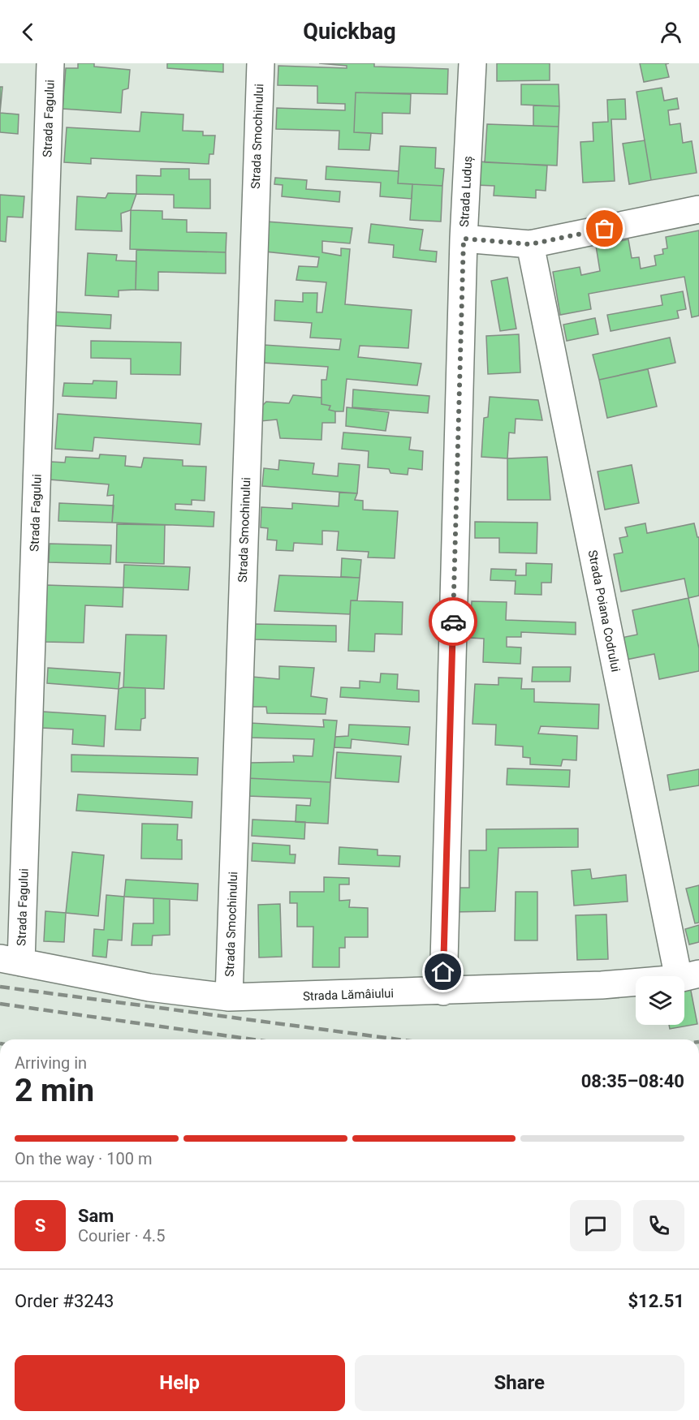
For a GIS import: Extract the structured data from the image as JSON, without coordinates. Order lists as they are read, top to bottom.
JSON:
{
  "streets": {
    "street": [
      "Strada Fagului",
      "Strada Smochinului",
      "Strada Luduș",
      "Strada Poiana Codrului",
      "Strada Lămâiului"
    ]
  },
  "crossings": [
    ["Strada Fagului", "Strada Lămâiului"],
    ["Strada Smochinului", "Strada Lămâiului"],
    ["Strada Luduș", "Strada Lămâiului"],
    ["Strada Poiana Codrului", "Strada Lămâiului"]
  ],
  "page": {
    "header": "Quickbag",
    "heading": ["2 min", "Arriving in", "08:35–08:40"],
    "panel": [
      "Sam",
      "Courier · 4.5",
      "Order #3243",
      "$12.51"
    ],
    "bar": "On the way · 100 m",
    "round": "S",
    "buttons": ["Help", "Share"]
  }
}
